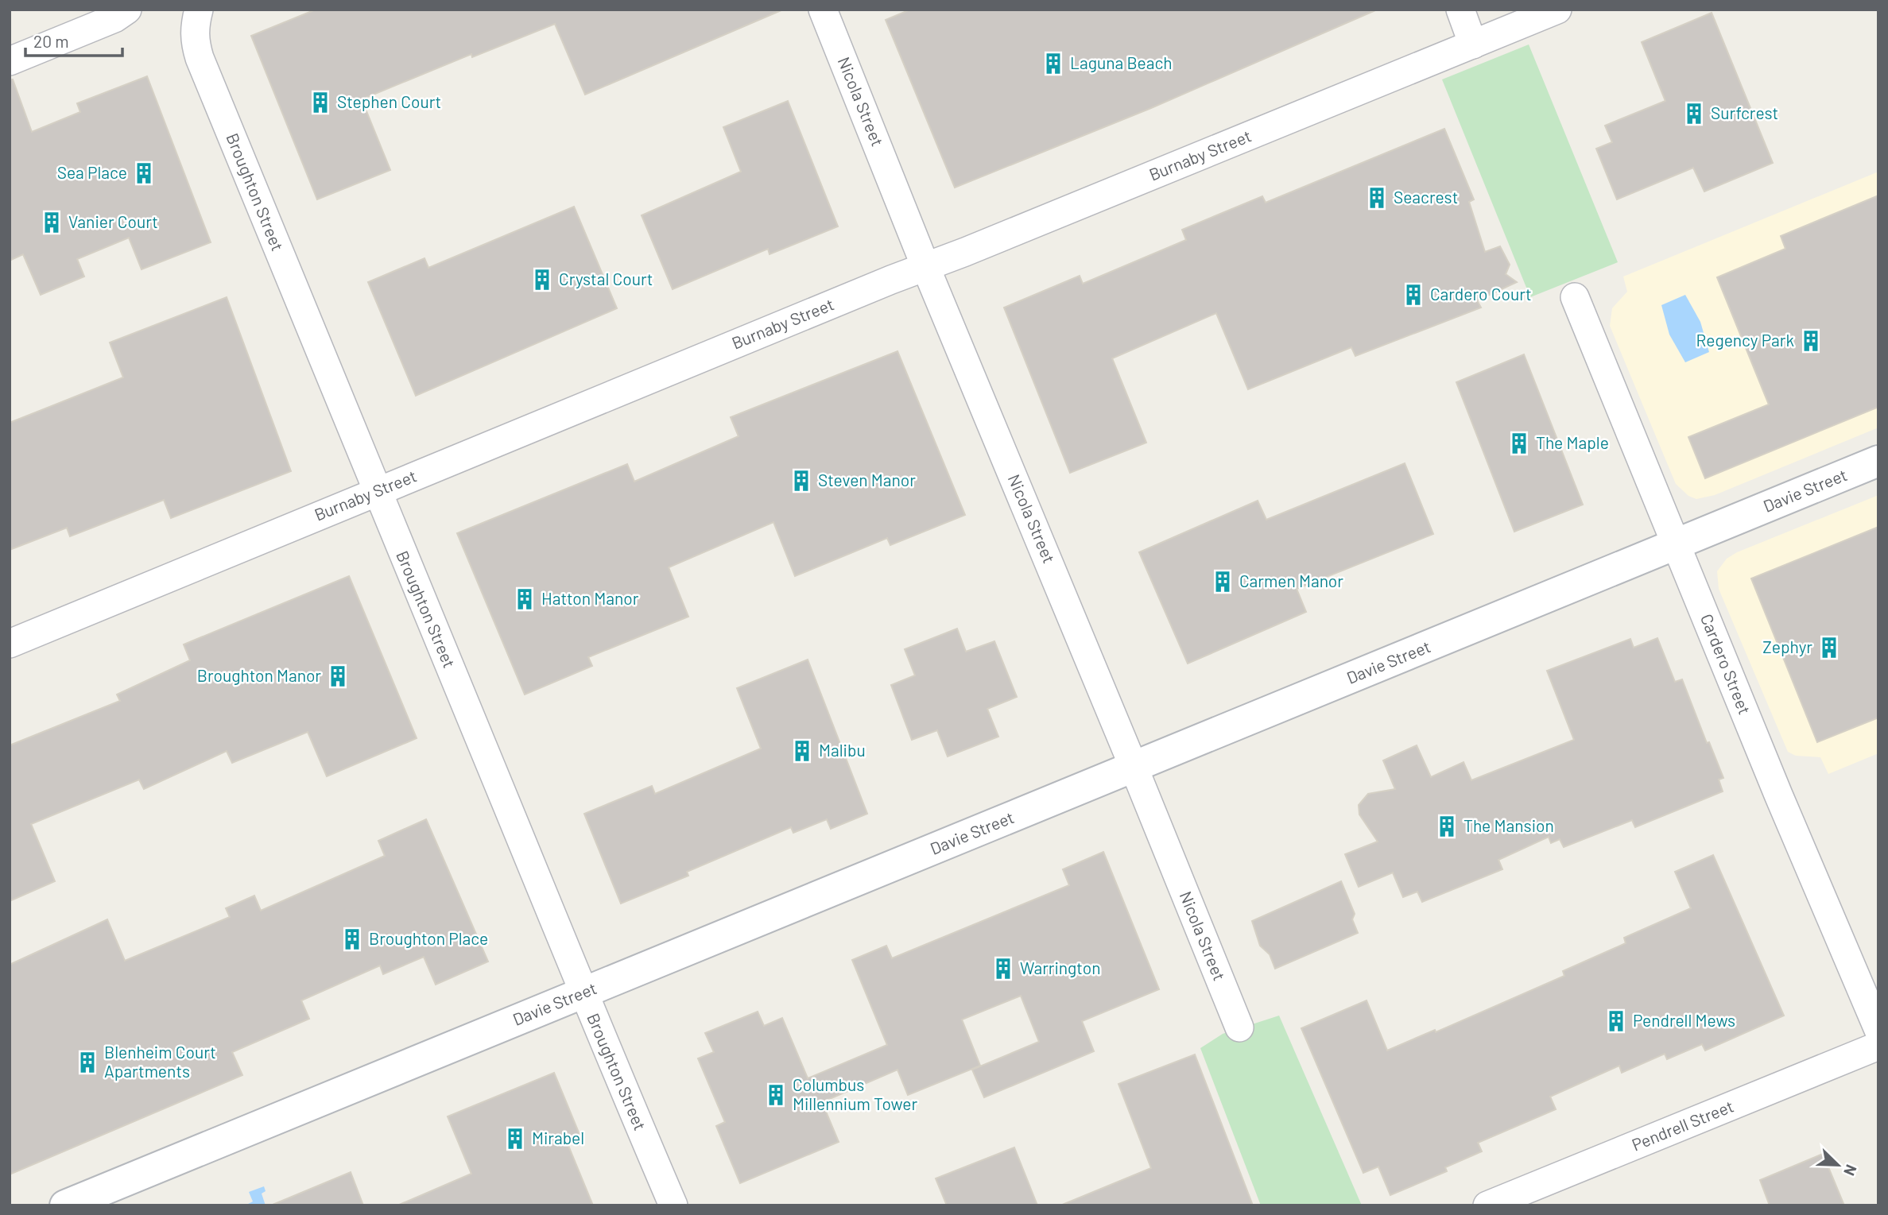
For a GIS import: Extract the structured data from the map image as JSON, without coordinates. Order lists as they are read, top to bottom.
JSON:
{
  "streets": {
    "main road": ["Davie Street"],
    "street": [
      "Nicola Street",
      "Burnaby Street",
      "Broughton Street",
      "Cardero Street",
      "Pendrell Street"
    ]
  },
  "crossings": [
    ["Nicola Street", "Burnaby Street"],
    ["Nicola Street", "Davie Street"],
    ["Burnaby Street", "Broughton Street"],
    ["Broughton Street", "Davie Street"],
    ["Davie Street", "Cardero Street"]
  ],
  "places": {
    "building": [
      "Laguna Beach",
      "Stephen Court",
      "Surfcrest",
      "Sea Place",
      "Seacrest",
      "Vanier Court",
      "Crystal Court",
      "Cardero Court",
      "Regency Park",
      "The Maple",
      "Steven Manor",
      "Carmen Manor",
      "Hatton Manor",
      "Zephyr",
      "Broughton Manor",
      "Malibu",
      "The Mansion",
      "Broughton Place",
      "Warrington",
      "Pendrell Mews",
      "Blenheim Court Apartments",
      "Columbus Millennium Tower",
      "Mirabel"
    ]
  },
  "scale_bar": "20 m",
  "north": "bottom right"
}
